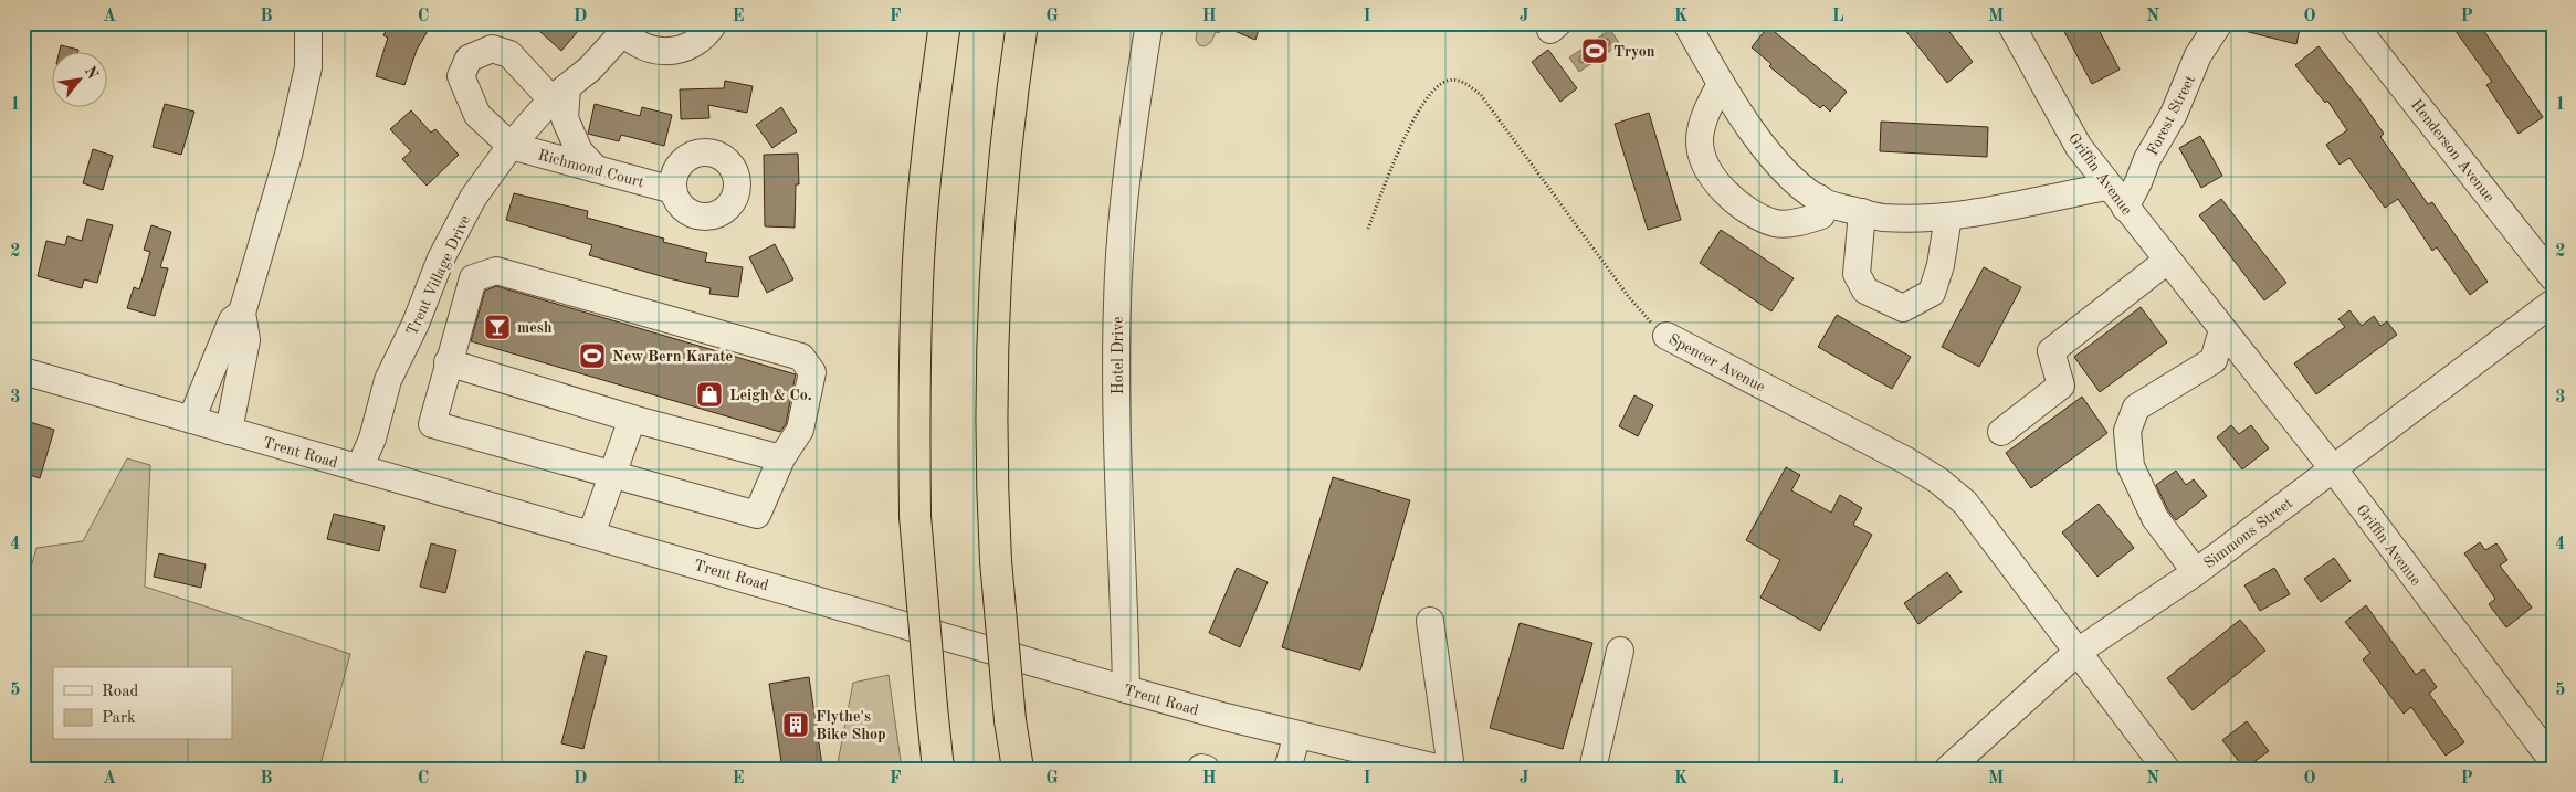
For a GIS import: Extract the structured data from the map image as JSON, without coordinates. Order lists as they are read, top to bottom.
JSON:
{
  "streets": {
    "street": [
      "Forest Street",
      "Henderson Avenue",
      "Richmond Court",
      "Griffin Avenue",
      "Trent Village Drive",
      "Hotel Drive",
      "Spencer Avenue",
      "Trent Road",
      "Simmons Street"
    ]
  },
  "crossings": [
    ["Forest Street", "Griffin Avenue"],
    ["Richmond Court", "Trent Village Drive"],
    ["Griffin Avenue", "Simmons Street"],
    ["Trent Village Drive", "Trent Road"],
    ["Hotel Drive", "Trent Road"],
    ["Spencer Avenue", "Simmons Street"]
  ],
  "places": {
    "sports": ["Tryon", "New Bern Karate"],
    "bar": ["mesh"],
    "shop": ["Leigh & Co."],
    "building": ["Flythe's Bike Shop"]
  },
  "legend": ["Road", "Park"],
  "north": "top right",
  "grid": {
    "columns": [
      "A",
      "B",
      "C",
      "D",
      "E",
      "F",
      "G",
      "H",
      "I",
      "J",
      "K",
      "L",
      "M",
      "N",
      "O",
      "P"
    ],
    "rows": [
      "1",
      "2",
      "3",
      "4",
      "5"
    ]
  }
}
